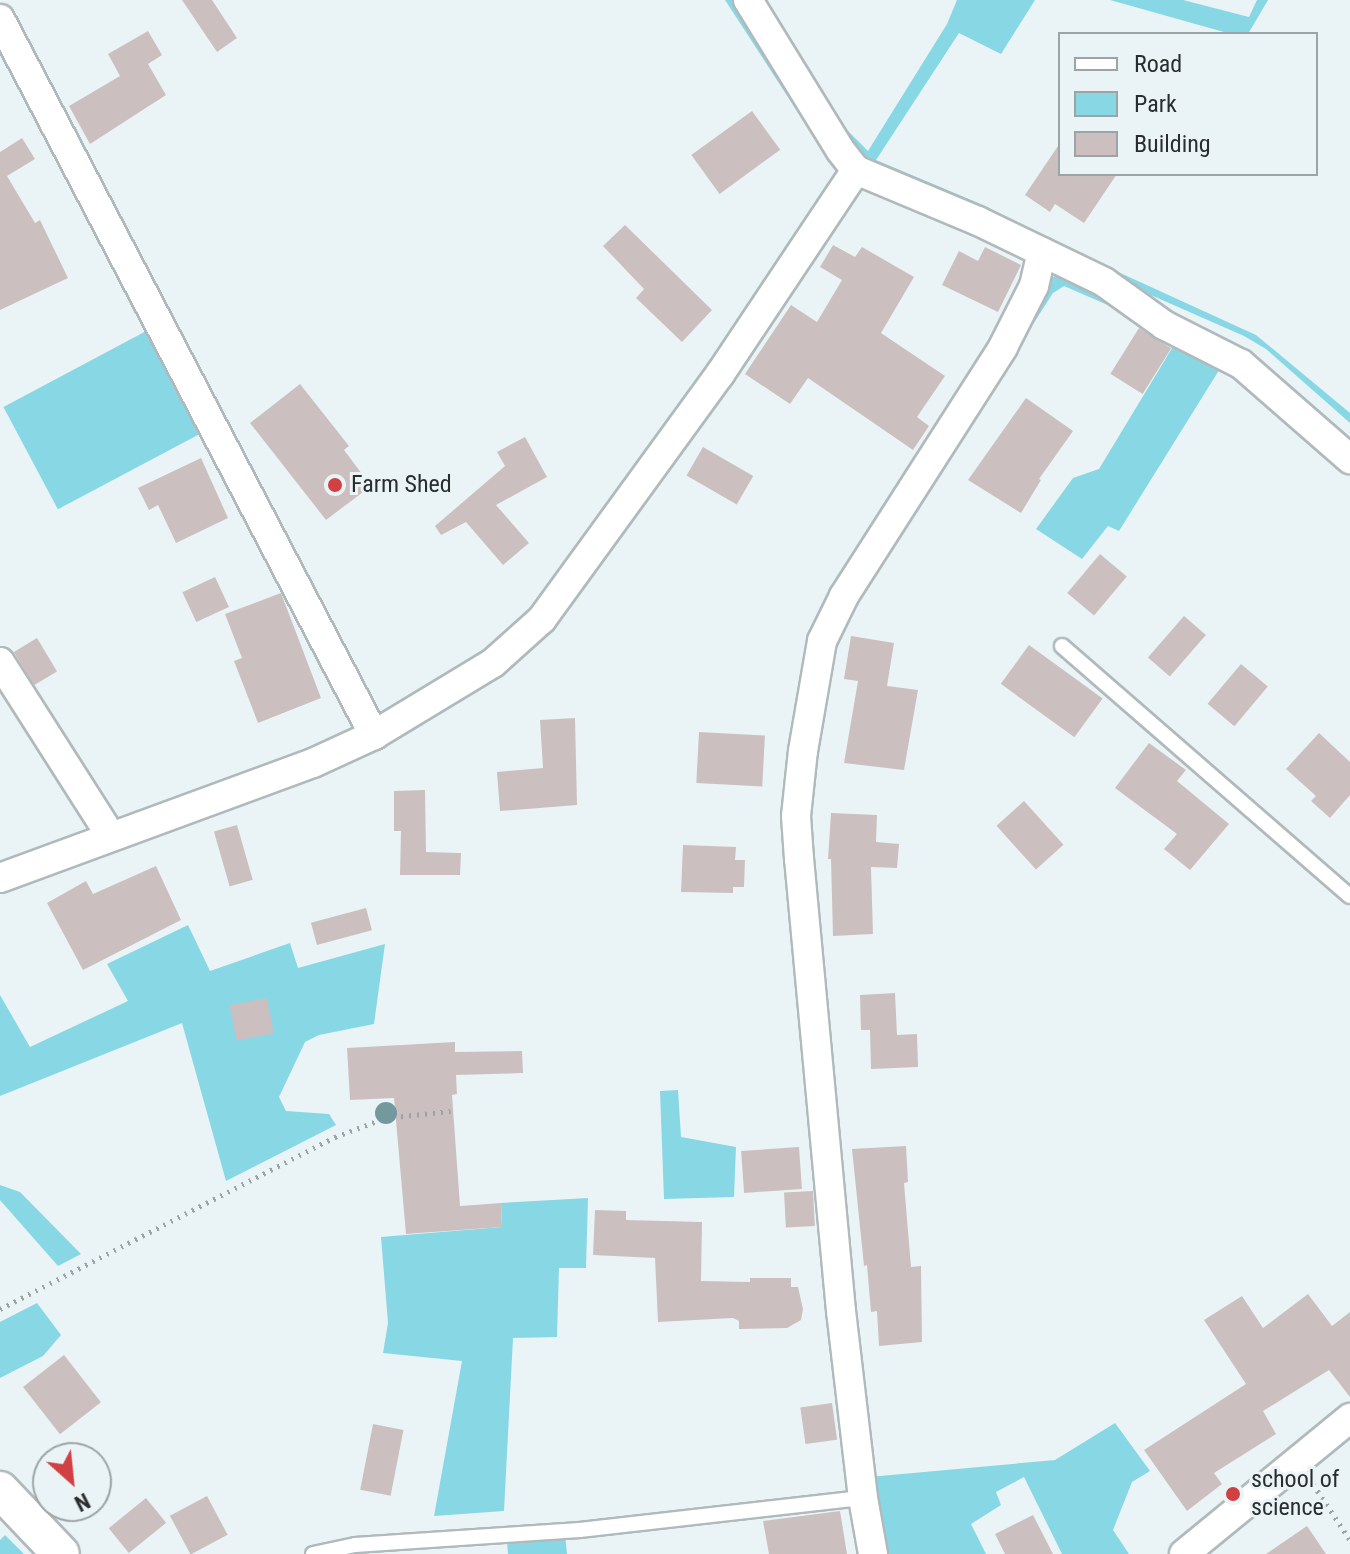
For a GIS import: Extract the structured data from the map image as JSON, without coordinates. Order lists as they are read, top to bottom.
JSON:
{
  "places": ["Farm Shed", "school of science"],
  "legend": ["Road", "Park", "Building"],
  "north": "bottom right"
}
